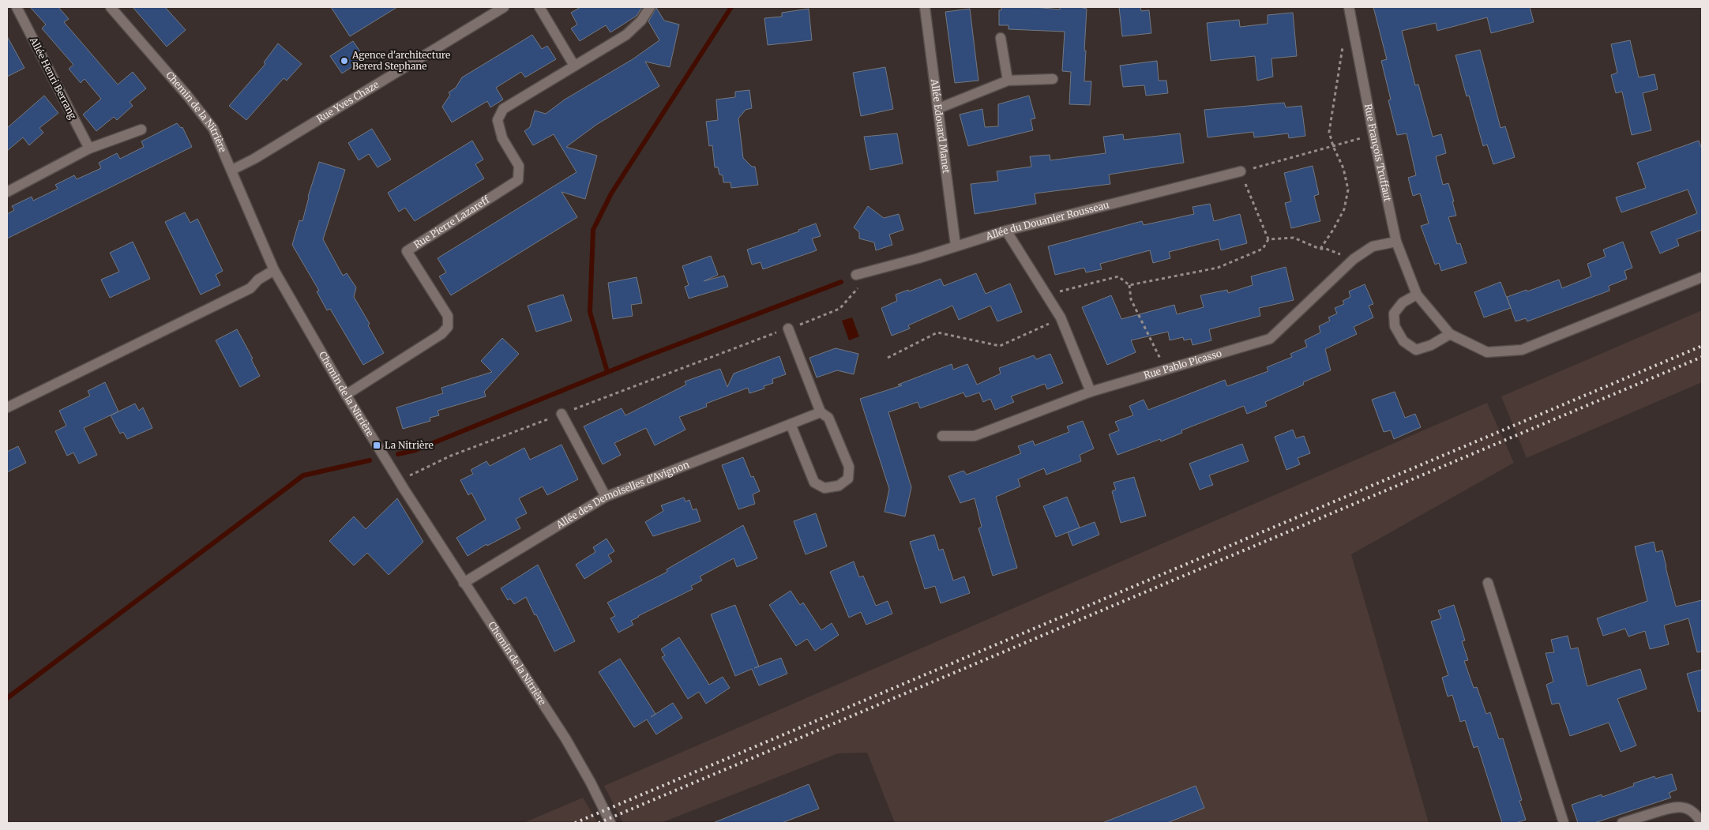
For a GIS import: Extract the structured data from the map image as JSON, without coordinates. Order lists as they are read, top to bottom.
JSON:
{
  "streets": {
    "street": [
      "Allée Henri Berrang",
      "Rue Yves Chaze",
      "Chemin de la Nitrière",
      "Allée Edouard Manet",
      "Rue François Truffaut",
      "Allée du Douanier Rousseau",
      "Rue Pierre Lazareff",
      "Rue Pablo Picasso",
      "Allée des Demoiselles d'Avignon"
    ]
  },
  "crossings": [
    ["Rue Yves Chaze", "Chemin de la Nitrière"],
    ["Chemin de la Nitrière", "Rue Pierre Lazareff"],
    ["Chemin de la Nitrière", "Allée des Demoiselles d'Avignon"],
    ["Allée Edouard Manet", "Allée du Douanier Rousseau"],
    ["Rue François Truffaut", "Rue Pablo Picasso"]
  ],
  "places": {
    "other": ["Agence d'architecture Bererd Stephane"],
    "transit": ["La Nitrière"]
  }
}
